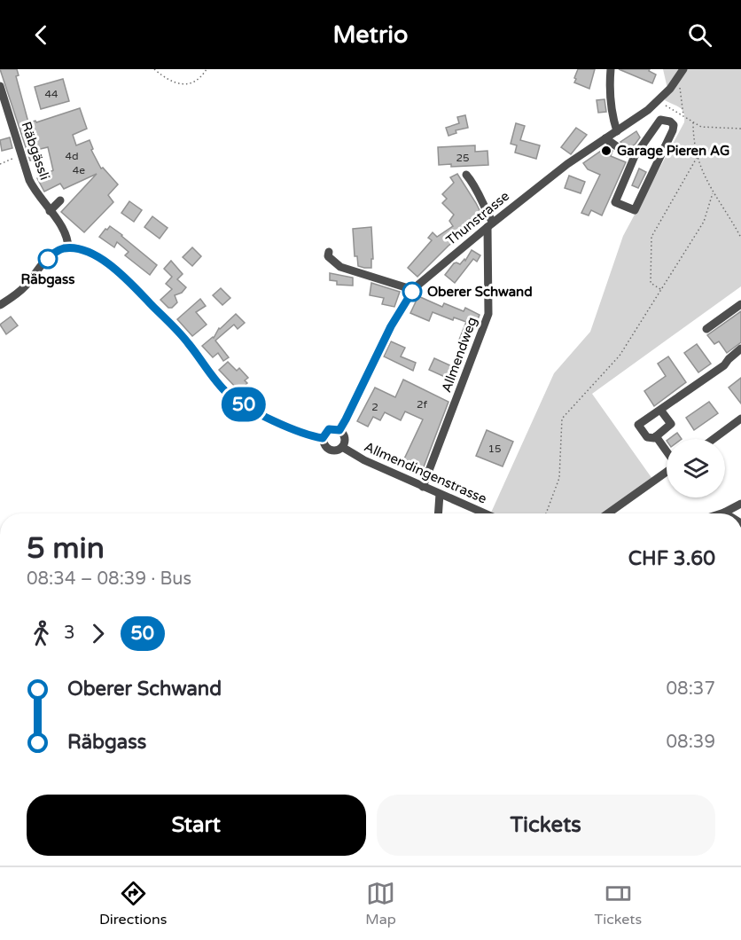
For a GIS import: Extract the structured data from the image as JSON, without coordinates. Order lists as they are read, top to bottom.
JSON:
{
  "streets": {
    "street": [
      "Räbgässli",
      "Thunstrasse",
      "Allmendweg",
      "Allmendingenstrasse"
    ]
  },
  "crossings": [
    ["Thunstrasse", "Allmendweg"],
    ["Thunstrasse", "Allmendingenstrasse"],
    ["Allmendweg", "Allmendingenstrasse"]
  ],
  "places": ["Garage Pieren AG", "Räbgass", "Oberer Schwand"],
  "lines": ["bus line 50"],
  "house_numbers": [
    "44",
    "4d",
    "25",
    "4e",
    "2f",
    "2",
    "15"
  ],
  "page": {
    "header": "Metrio",
    "on_map": "50",
    "heading": ["5 min", "08:34 – 08:39 · Bus", "CHF 3.60"],
    "legs": ["3", "50"],
    "list": [
      {
        "name": "Oberer Schwand",
        "value": "08:37"
      },
      {
        "name": "Räbgass",
        "value": "08:39"
      }
    ],
    "buttons": ["Start", "Tickets"],
    "tabs": ["Directions", "Map", "Tickets"]
  }
}
